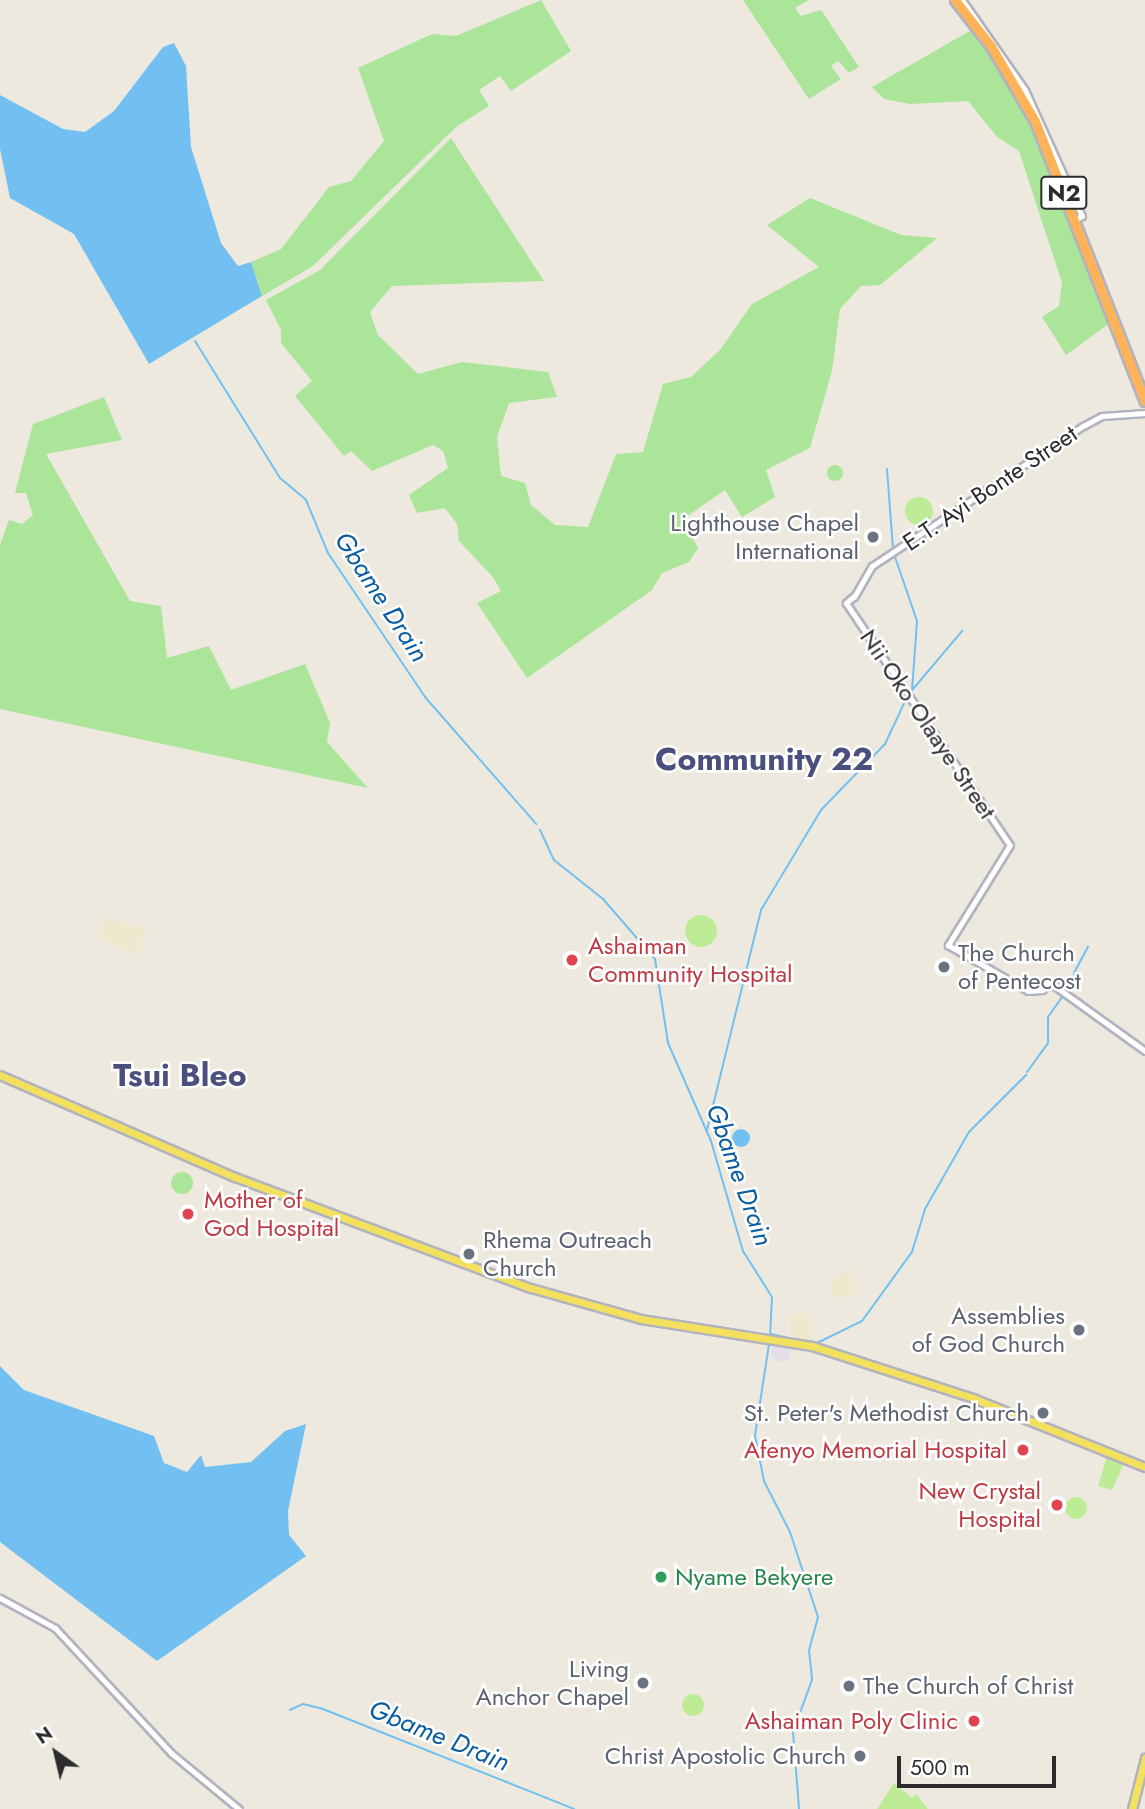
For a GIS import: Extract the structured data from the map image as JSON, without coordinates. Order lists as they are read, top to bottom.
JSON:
{
  "streets": {
    "highway": ["N2"],
    "street": ["E.T. Ayi Bonte Street", "Nii Oko Olaaye Street"]
  },
  "crossings": [
    ["E.T. Ayi Bonte Street", "Nii Oko Olaaye Street"]
  ],
  "districts": ["Community 22", "Tsui Bleo"],
  "water": ["Gbame Drain"],
  "places": [
    "Lighthouse Chapel International",
    "Ashaiman Community Hospital",
    "The Church of Pentecost",
    "Mother of God Hospital",
    "Rhema Outreach Church",
    "Assemblies of God Church",
    "St. Peter's Methodist Church",
    "Afenyo Memorial Hospital",
    "New Crystal Hospital",
    "Nyame Bekyere",
    "Living Anchor Chapel",
    "The Church of Christ",
    "Ashaiman Poly Clinic",
    "Christ Apostolic Church"
  ],
  "scale_bar": "500 m",
  "north": "top left"
}
